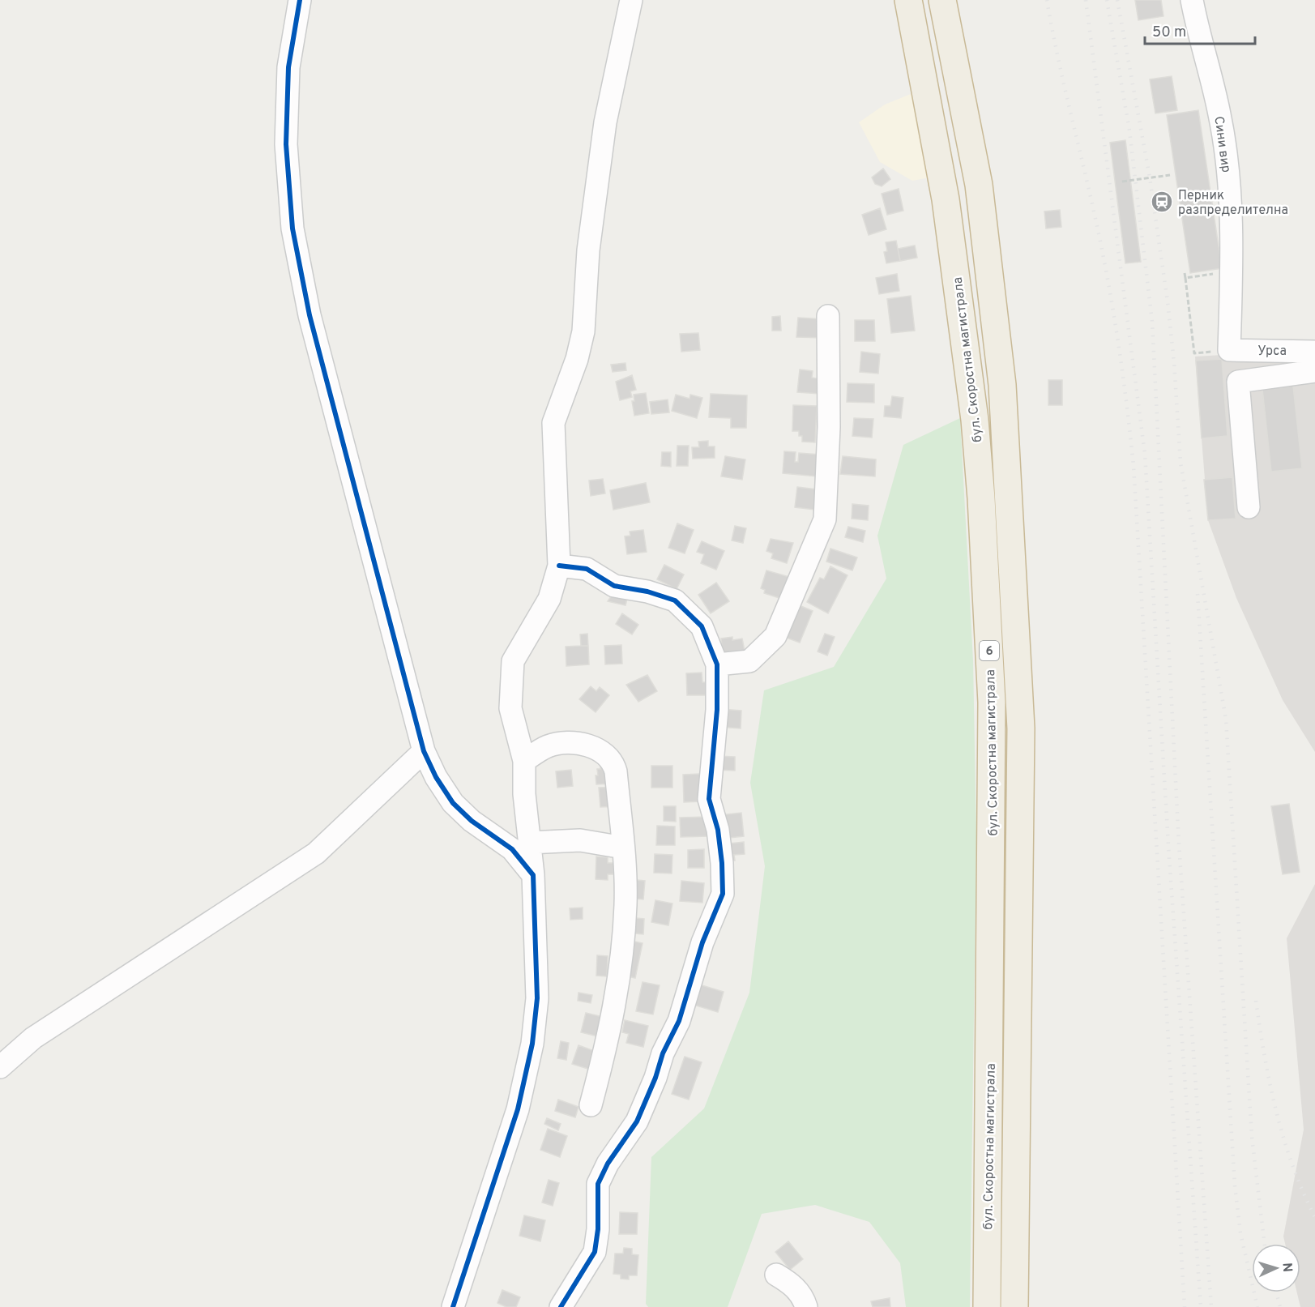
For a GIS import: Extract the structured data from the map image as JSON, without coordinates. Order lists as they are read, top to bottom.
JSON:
{
  "streets": {
    "highway": ["бул. Скоростна магистрала", "6"],
    "street": ["Сини вир", "Урса"]
  },
  "crossings": [
    ["Сини вир", "Урса"]
  ],
  "places": {
    "station": ["Перник разпределителна"]
  },
  "scale_bar": "50 m",
  "north": "right"
}
